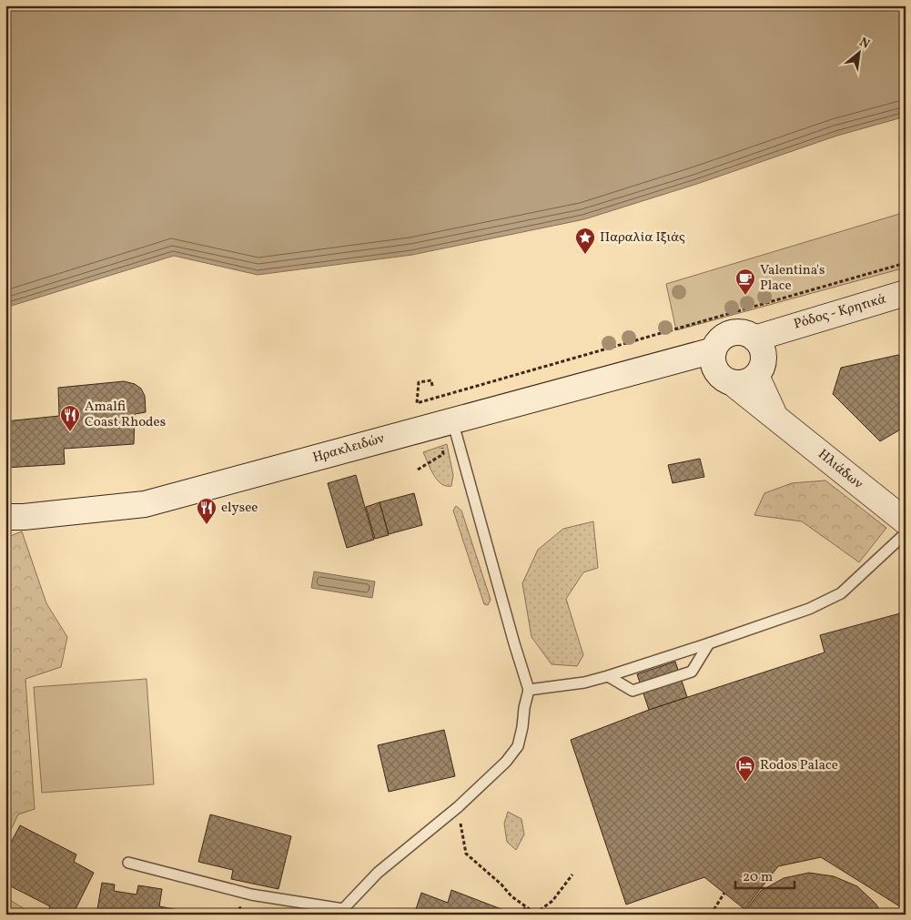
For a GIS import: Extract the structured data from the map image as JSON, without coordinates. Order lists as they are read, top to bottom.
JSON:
{
  "streets": {
    "main road": ["Ρόδος - Κρητικά", "Ηρακλειδών", "Ηλιάδων"]
  },
  "crossings": [
    ["Ρόδος - Κρητικά", "Ηρακλειδών"],
    ["Ρόδος - Κρητικά", "Ηλιάδων"],
    ["Ηρακλειδών", "Ηλιάδων"]
  ],
  "places": {
    "place": ["Παραλία Ιξιάς"],
    "cafe": ["Valentina's Place"],
    "restaurant": ["Amalfi Coast Rhodes", "elysee"],
    "hotel": ["Rodos Palace"]
  },
  "scale_bar": "20 m",
  "north": "top right"
}
